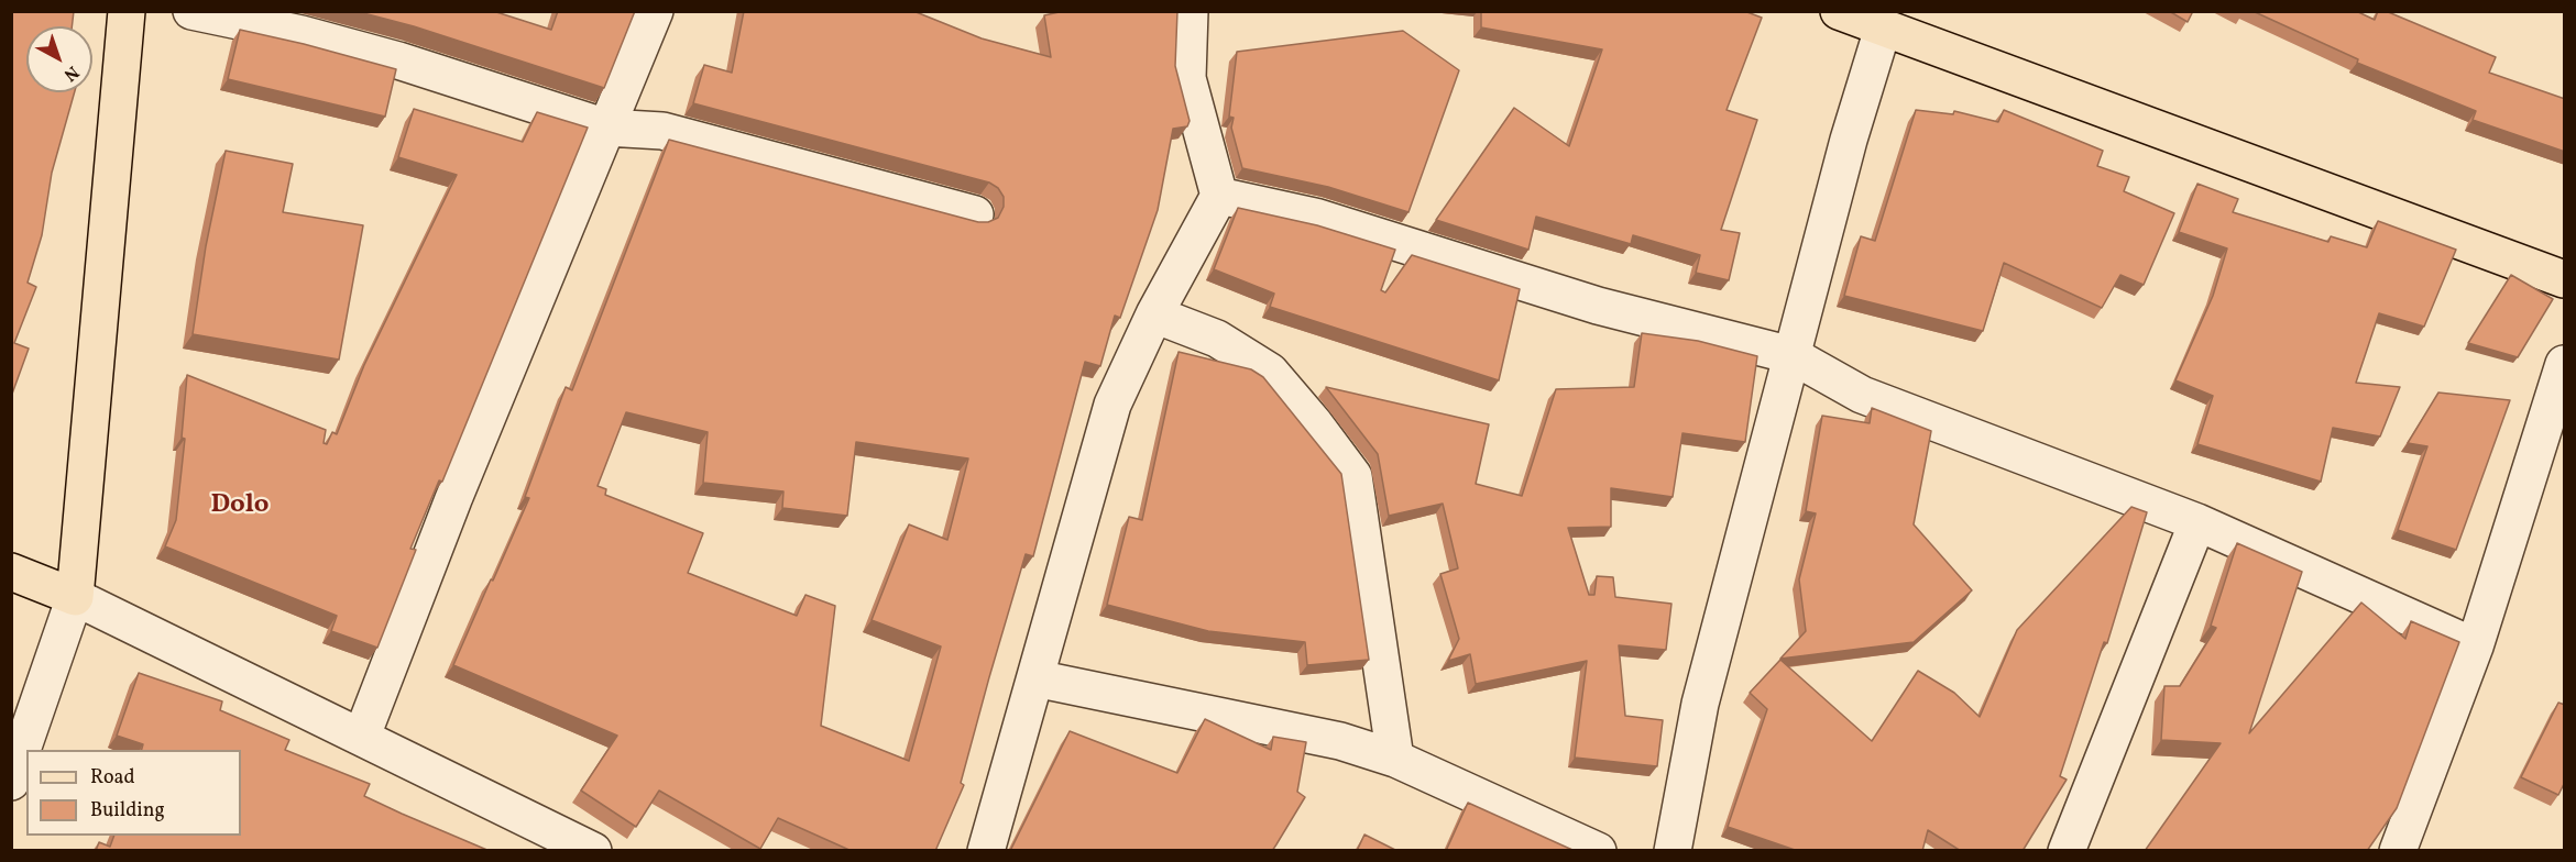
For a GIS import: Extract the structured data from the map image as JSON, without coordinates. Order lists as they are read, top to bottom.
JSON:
{
  "districts": ["Dolo"],
  "legend": ["Road", "Building"],
  "north": "bottom right"
}
